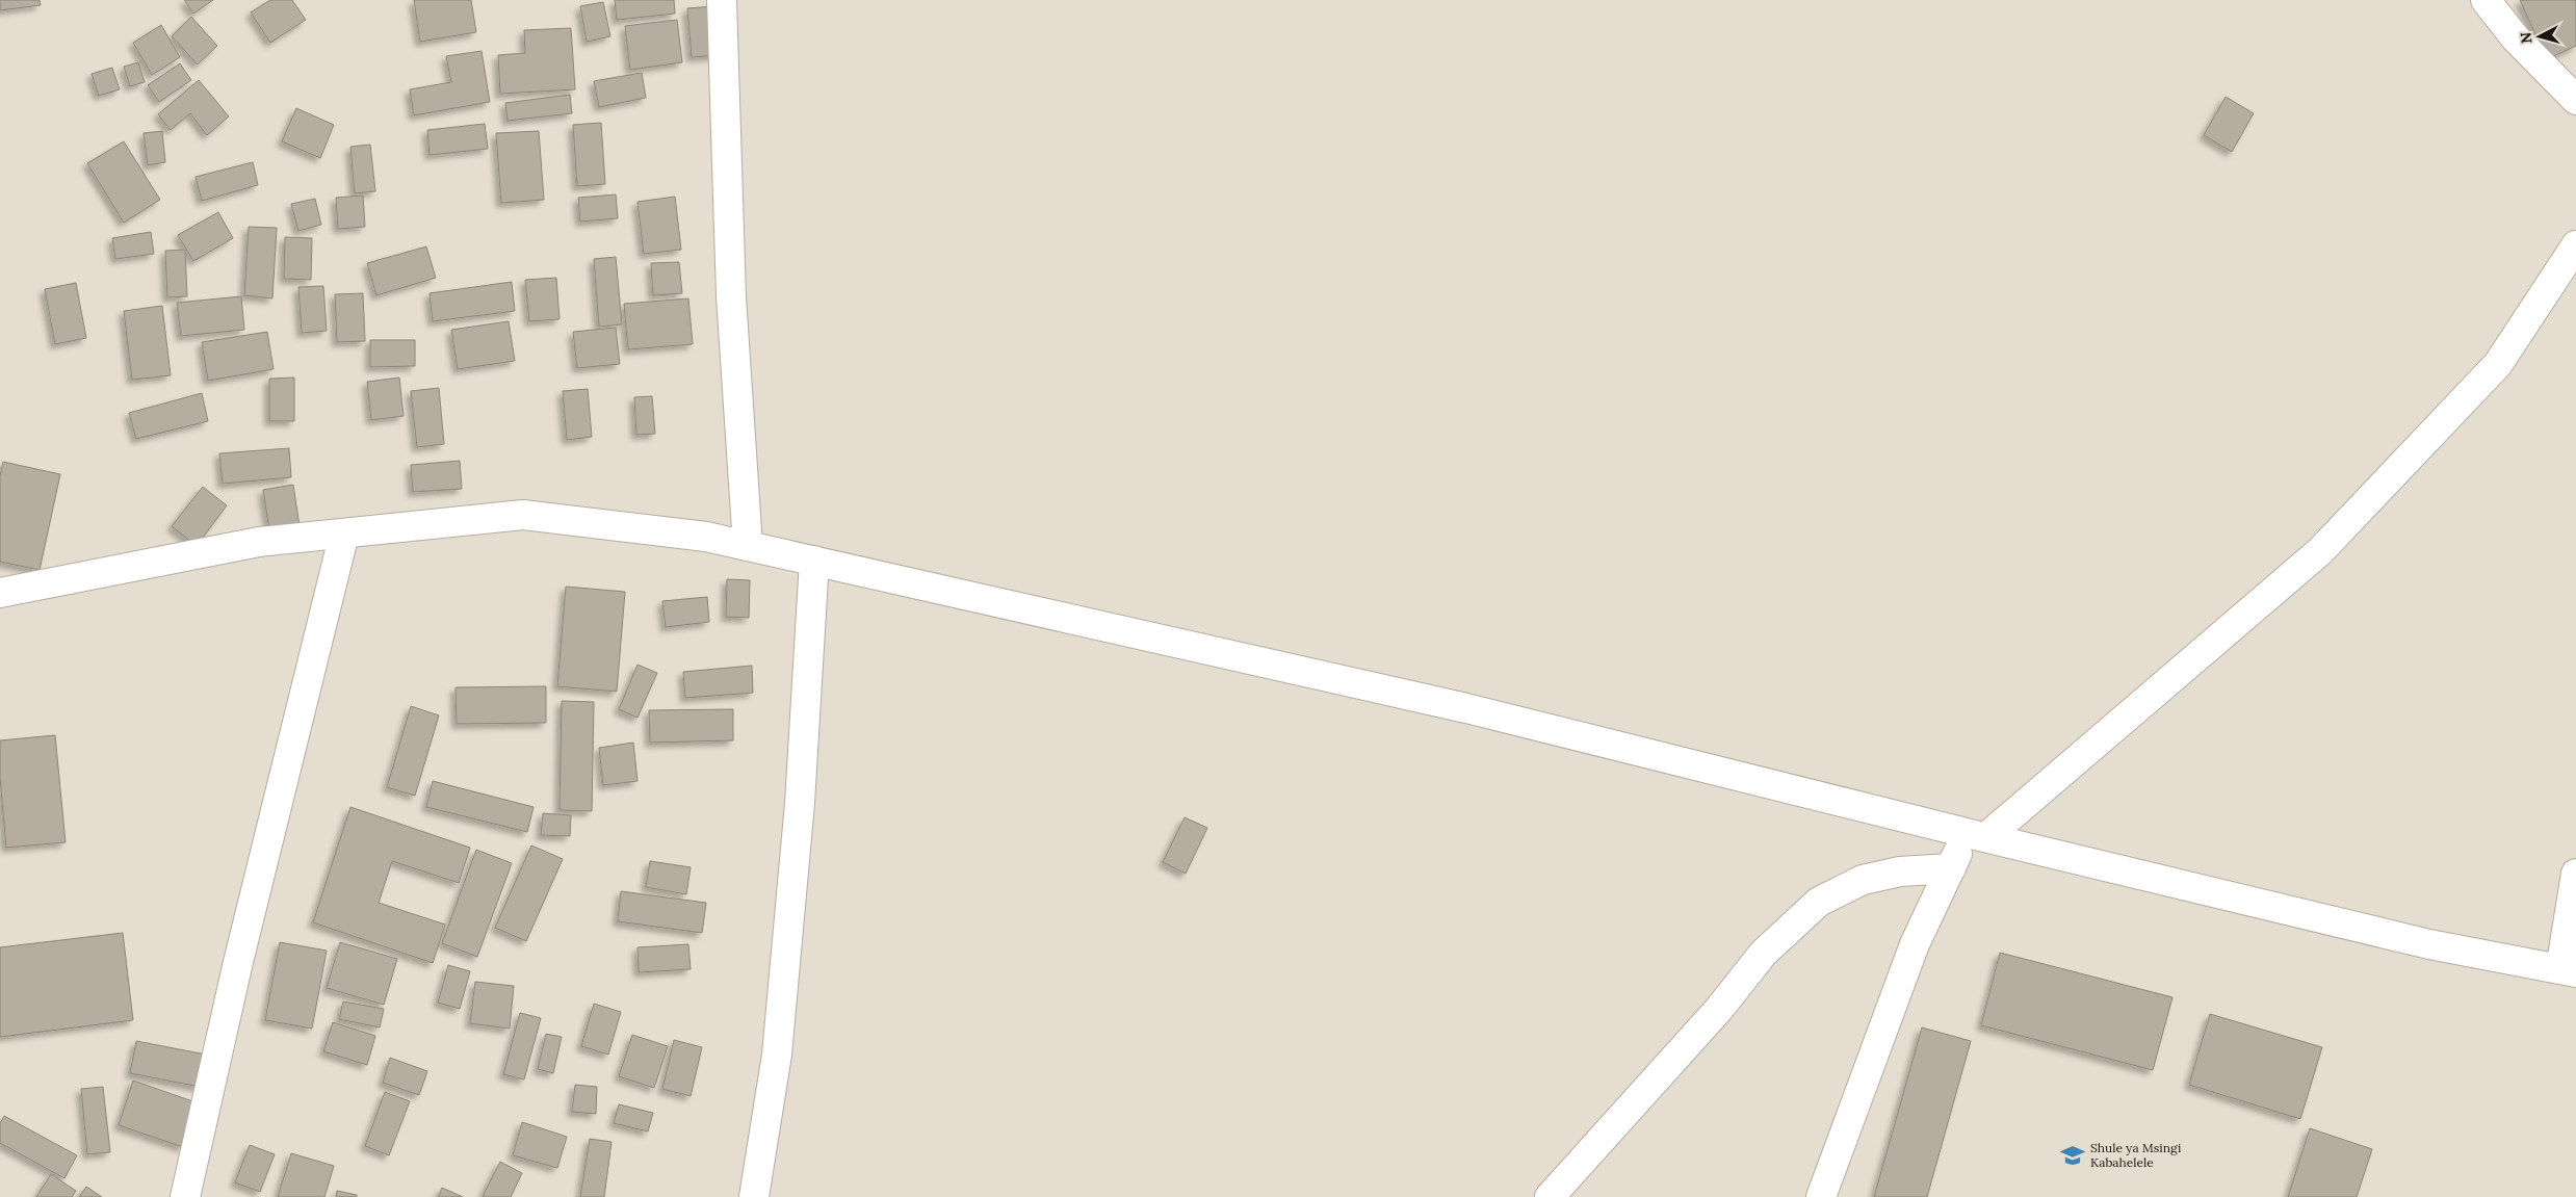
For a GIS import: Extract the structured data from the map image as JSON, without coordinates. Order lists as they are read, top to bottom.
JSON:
{
  "places": {
    "school or university": ["Shule ya Msingi Kabahelele"]
  },
  "north": "left"
}
